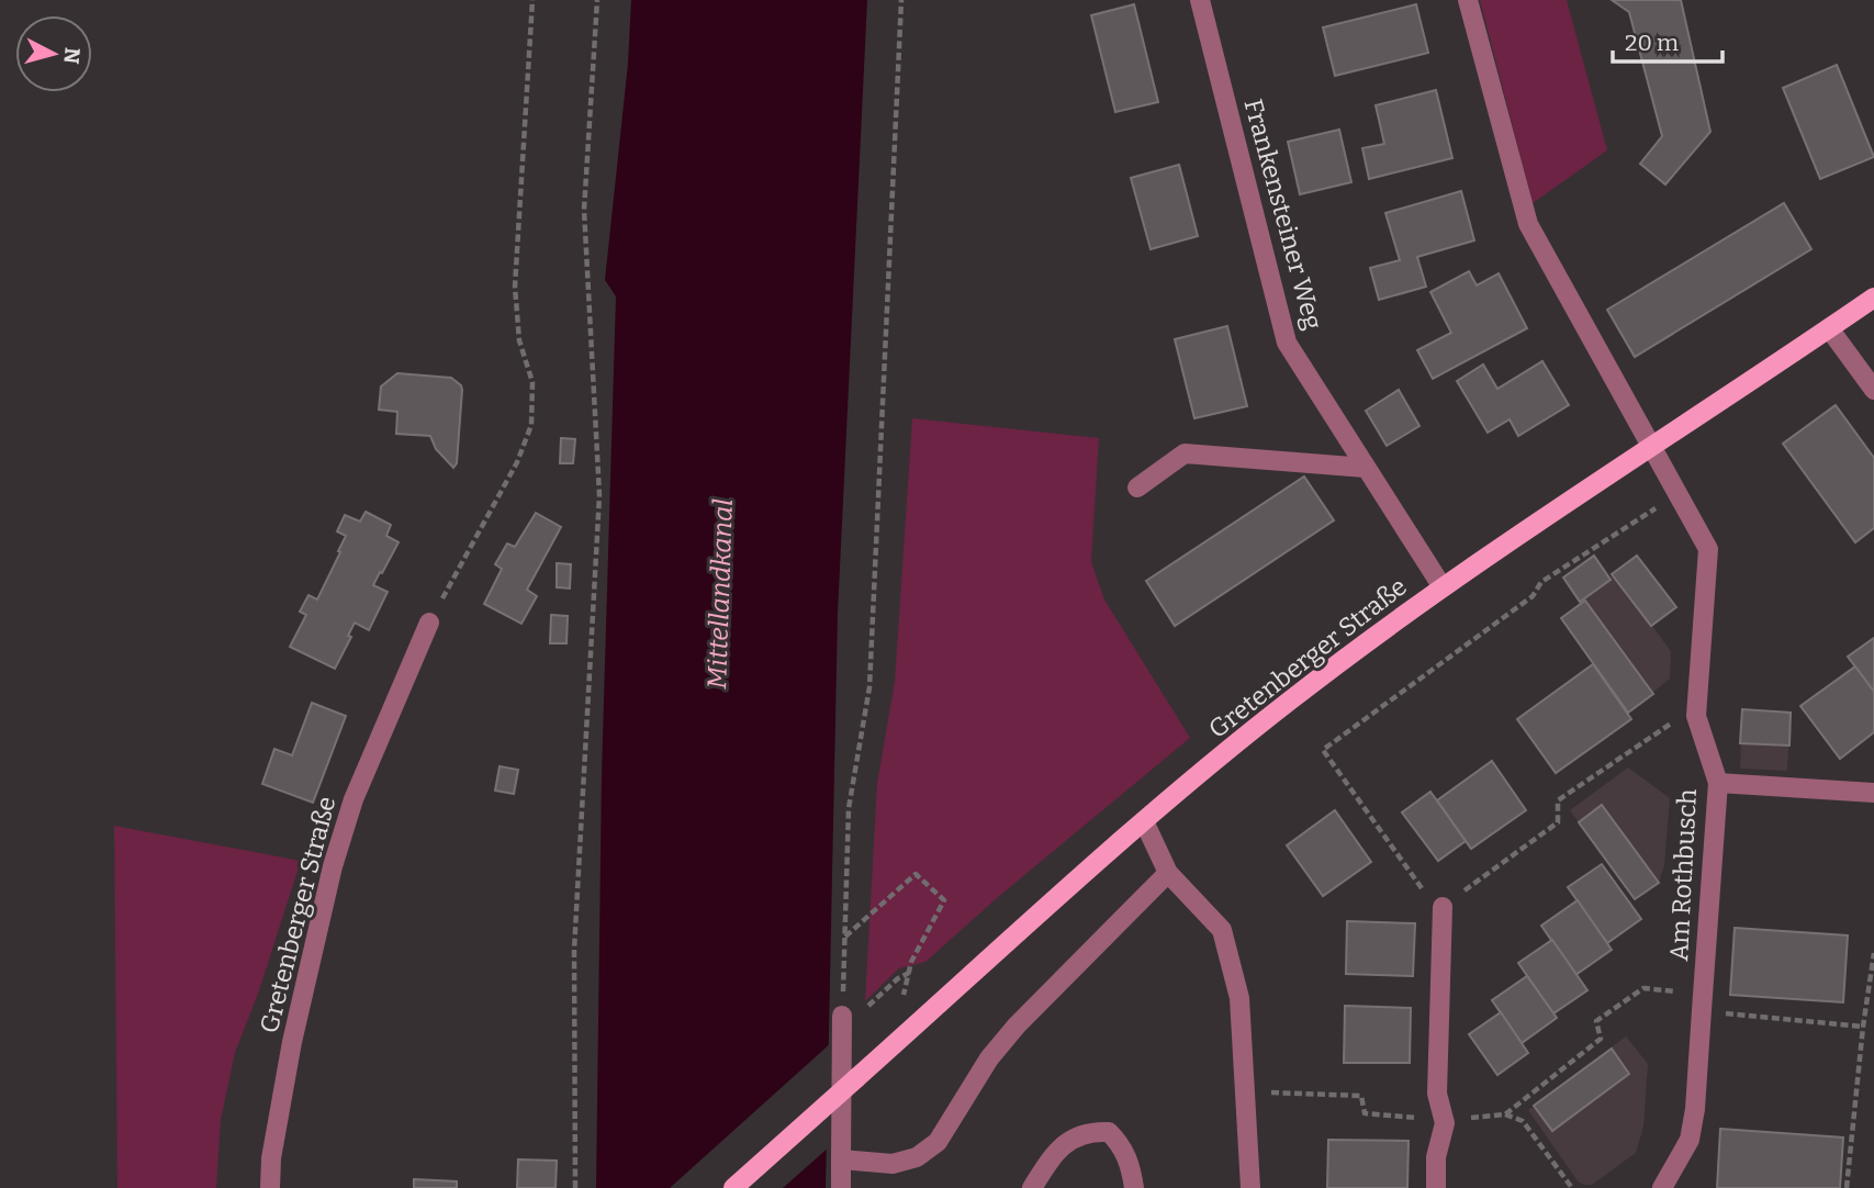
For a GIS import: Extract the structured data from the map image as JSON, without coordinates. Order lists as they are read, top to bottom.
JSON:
{
  "streets": {
    "main road": ["Gretenberger Straße"],
    "street": ["Frankensteiner Weg", "Am Rothbusch"]
  },
  "crossings": [
    ["Frankensteiner Weg", "Gretenberger Straße"],
    ["Gretenberger Straße", "Am Rothbusch"]
  ],
  "water": ["Mittellandkanal"],
  "scale_bar": "20 m",
  "north": "right"
}
